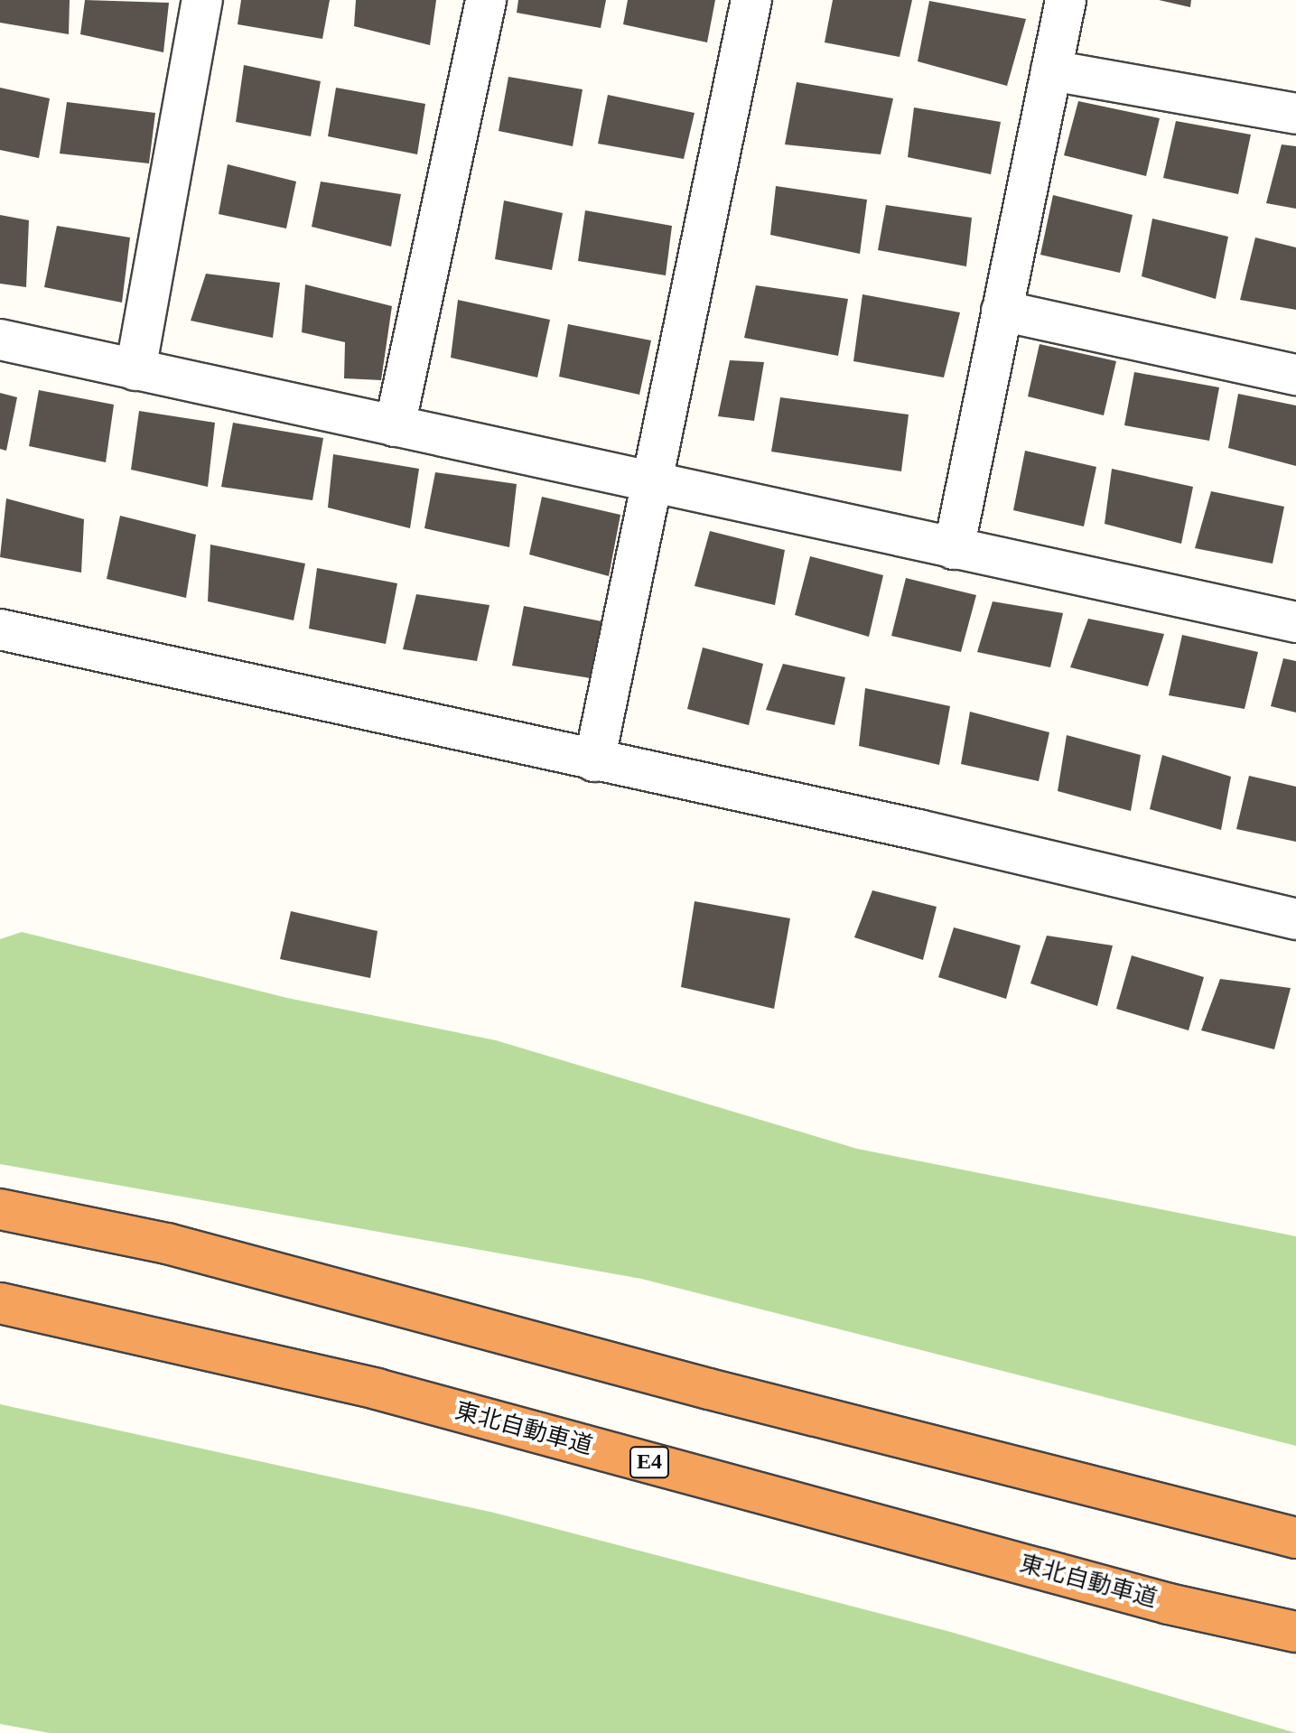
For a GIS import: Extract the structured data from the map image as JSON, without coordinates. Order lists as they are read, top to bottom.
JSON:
{
  "streets": {
    "highway": ["東北自動車道", "E4"]
  }
}
